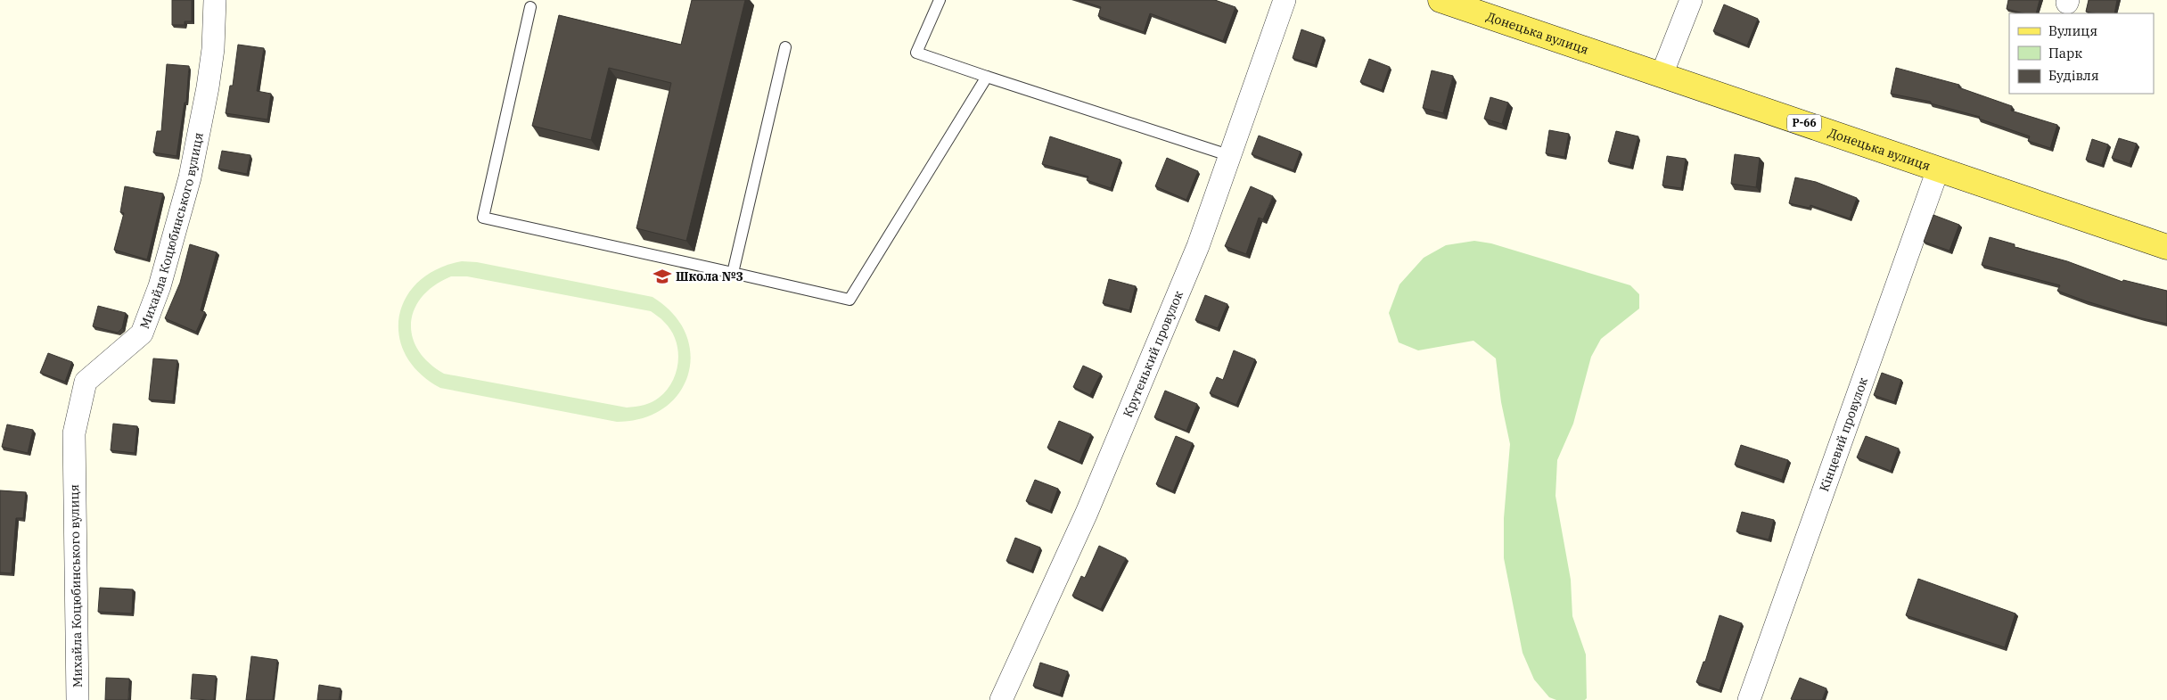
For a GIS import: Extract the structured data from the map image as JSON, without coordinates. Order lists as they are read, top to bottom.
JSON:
{
  "streets": {
    "main road": ["Донецька вулиця", "Р-66"],
    "street": ["Михайла Коцюбинського вулиця", "Крутенький провулок", "Кінцевий провулок"]
  },
  "crossings": [
    ["Донецька вулиця", "Кінцевий провулок"]
  ],
  "places": {
    "school or university": ["Школа №3"]
  },
  "legend": ["Вулиця", "Парк", "Будівля"]
}
